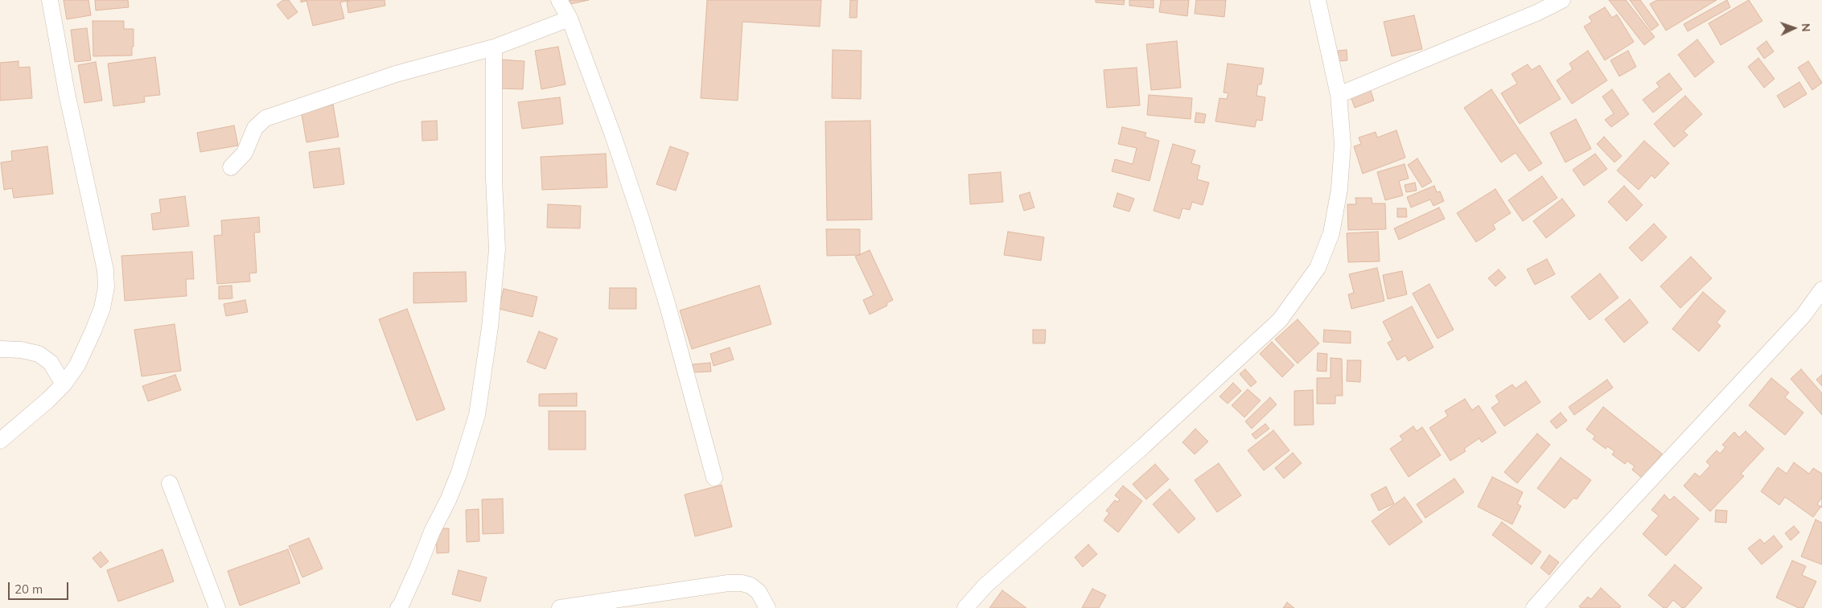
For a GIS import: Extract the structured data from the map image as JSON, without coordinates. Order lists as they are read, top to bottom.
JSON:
{
  "scale_bar": "20 m",
  "north": "right"
}
